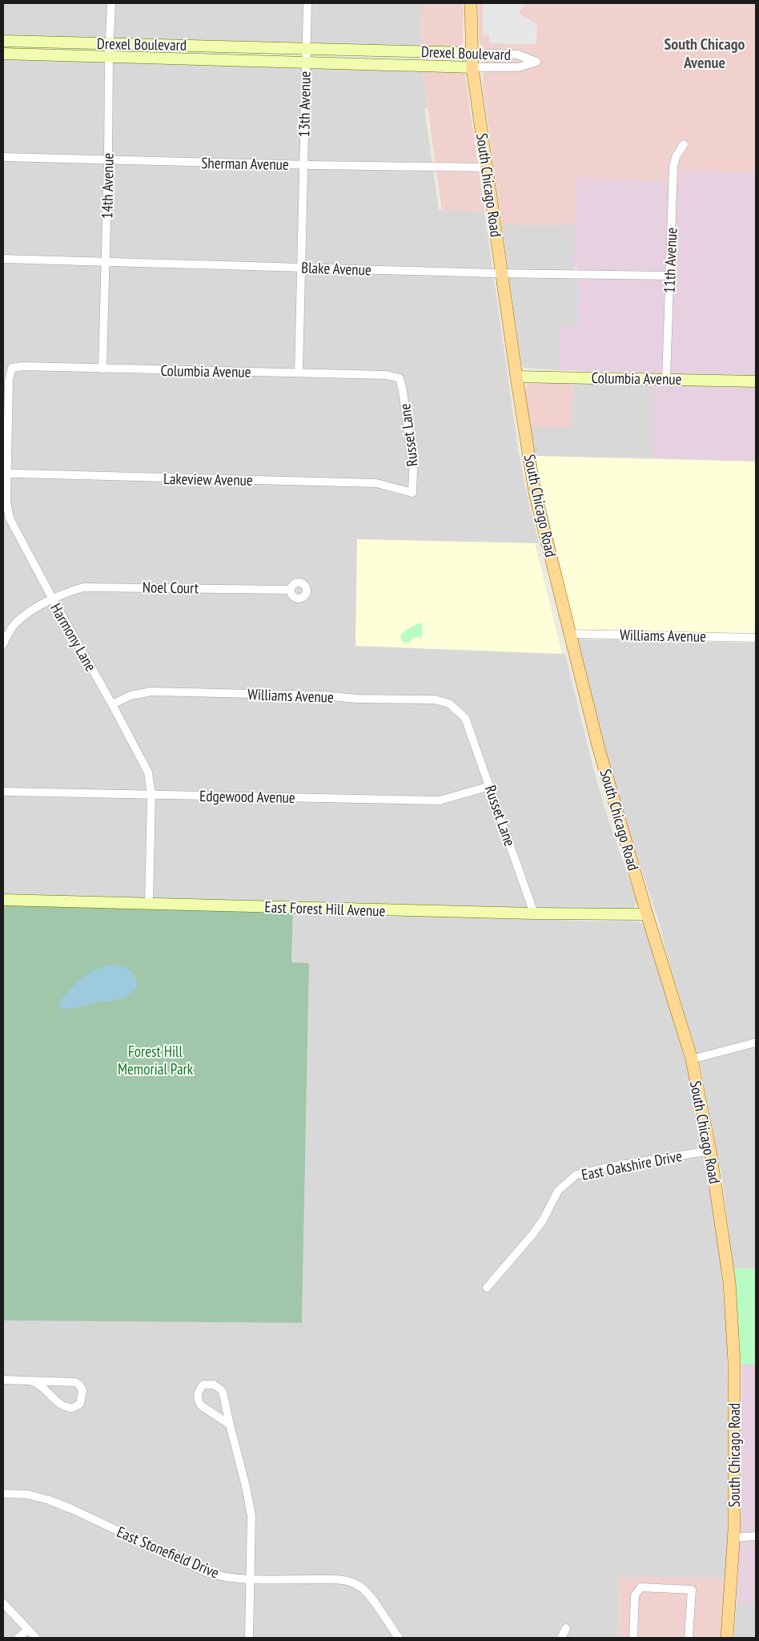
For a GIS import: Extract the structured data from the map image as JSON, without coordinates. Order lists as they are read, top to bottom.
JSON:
{
  "streets": {
    "main road": ["South Chicago Road"],
    "street": [
      "Drexel Boulevard",
      "13th Avenue",
      "Sherman Avenue",
      "14th Avenue",
      "11th Avenue",
      "Blake Avenue",
      "Columbia Avenue",
      "Russet Lane",
      "Lakeview Avenue",
      "Noel Court",
      "Williams Avenue",
      "Harmony Lane",
      "Edgewood Avenue",
      "East Forest Hill Avenue",
      "East Oakshire Drive",
      "East Stonefield Drive"
    ]
  },
  "crossings": [
    ["Drexel Boulevard", "13th Avenue"],
    ["Drexel Boulevard", "South Chicago Road"],
    ["Drexel Boulevard", "14th Avenue"],
    ["13th Avenue", "Sherman Avenue"],
    ["13th Avenue", "Blake Avenue"],
    ["13th Avenue", "Columbia Avenue"],
    ["Sherman Avenue", "South Chicago Road"],
    ["Sherman Avenue", "14th Avenue"],
    ["South Chicago Road", "Blake Avenue"],
    ["South Chicago Road", "Columbia Avenue"],
    ["South Chicago Road", "Williams Avenue"],
    ["South Chicago Road", "East Forest Hill Avenue"],
    ["South Chicago Road", "East Oakshire Drive"],
    ["14th Avenue", "Blake Avenue"],
    ["14th Avenue", "Columbia Avenue"],
    ["11th Avenue", "Blake Avenue"],
    ["11th Avenue", "Columbia Avenue"],
    ["Columbia Avenue", "Russet Lane"],
    ["Columbia Avenue", "Harmony Lane"],
    ["Russet Lane", "Lakeview Avenue"],
    ["Russet Lane", "Williams Avenue"],
    ["Russet Lane", "Edgewood Avenue"],
    ["Russet Lane", "East Forest Hill Avenue"],
    ["Lakeview Avenue", "Harmony Lane"],
    ["Noel Court", "Harmony Lane"],
    ["Williams Avenue", "Harmony Lane"],
    ["Harmony Lane", "Edgewood Avenue"],
    ["Harmony Lane", "East Forest Hill Avenue"]
  ],
  "districts": ["South Chicago Avenue"],
  "parks": ["Forest Hill Memorial Park"]
}
